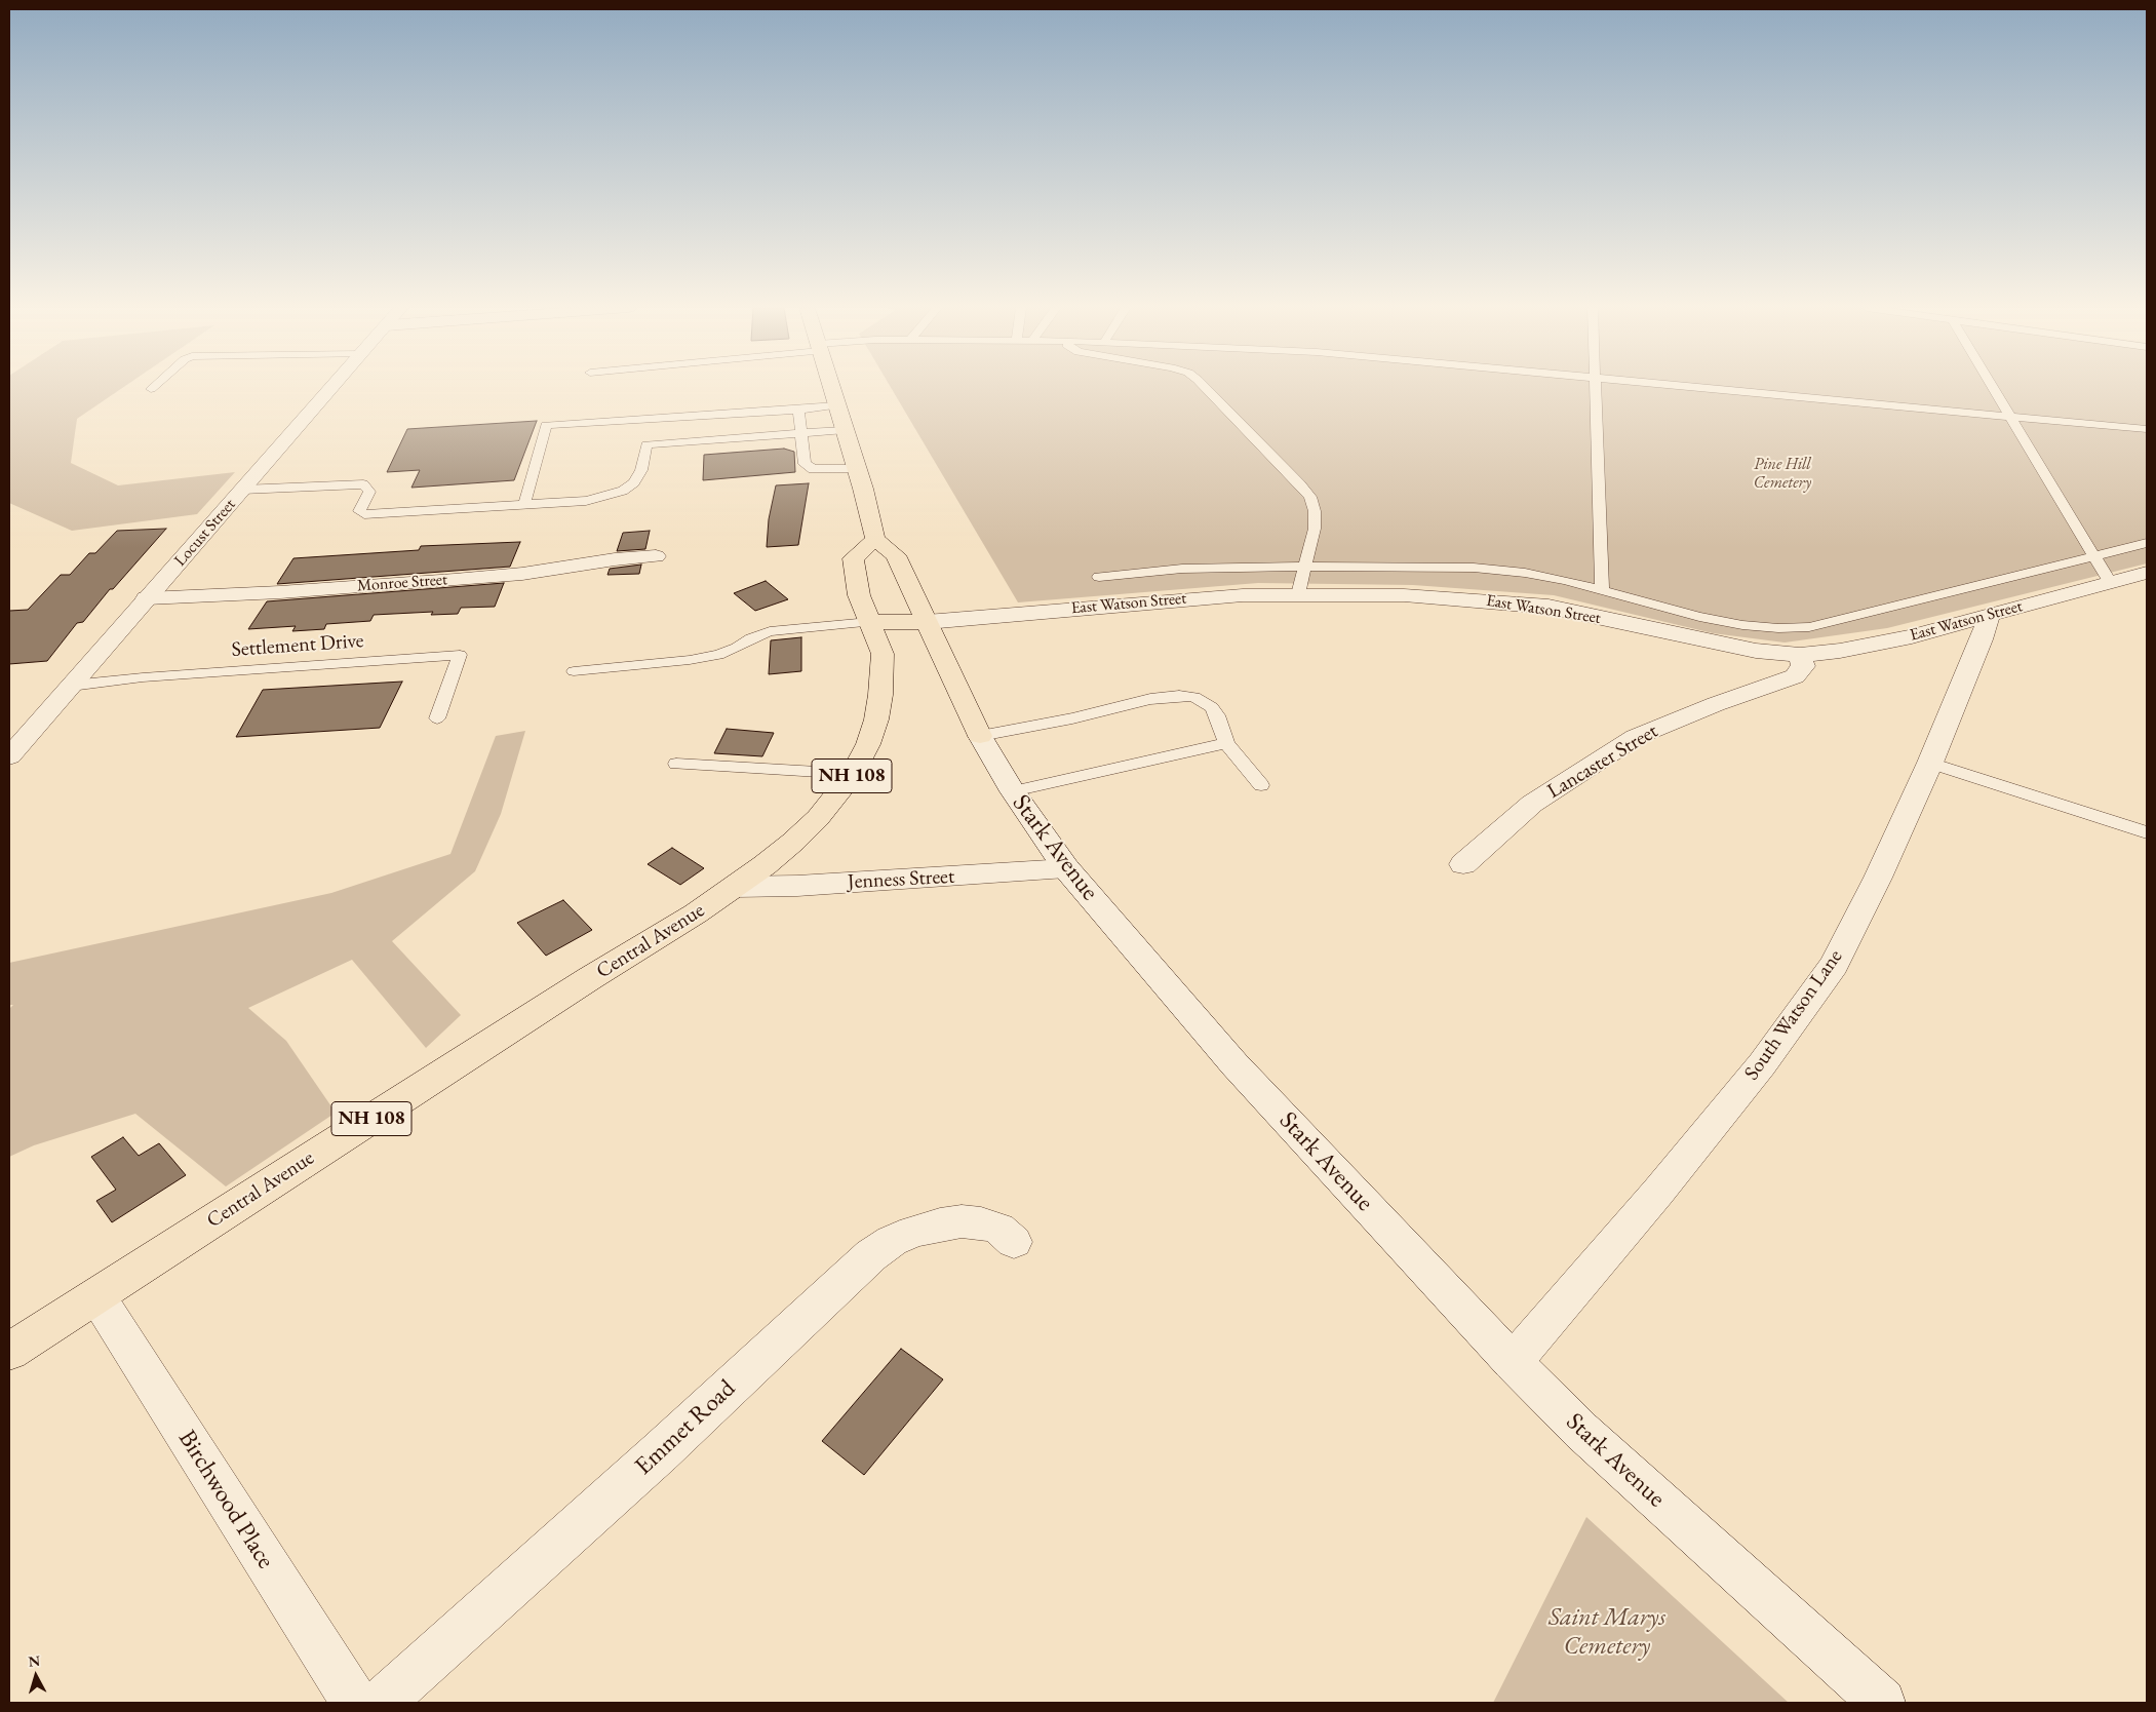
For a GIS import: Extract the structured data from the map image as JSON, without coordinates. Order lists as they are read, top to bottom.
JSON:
{
  "streets": {
    "main road": ["NH 108", "Stark Avenue", "Central Avenue"],
    "street": [
      "Locust Street",
      "Monroe Street",
      "East Watson Street",
      "Lancaster Street",
      "Jenness Street",
      "South Watson Lane",
      "Emmet Road",
      "Birchwood Place"
    ],
    "lane": ["Settlement Drive"]
  },
  "crossings": [
    ["Locust Street", "Monroe Street"],
    ["Locust Street", "Settlement Drive"],
    ["East Watson Street", "Lancaster Street"],
    ["East Watson Street", "Stark Avenue"],
    ["East Watson Street", "South Watson Lane"],
    ["Stark Avenue", "Jenness Street"],
    ["Stark Avenue", "Central Avenue"],
    ["Stark Avenue", "South Watson Lane"],
    ["Jenness Street", "Central Avenue"],
    ["Central Avenue", "Birchwood Place"]
  ],
  "parks": ["Pine Hill Cemetery", "Saint Marys Cemetery"],
  "north": "top"
}
